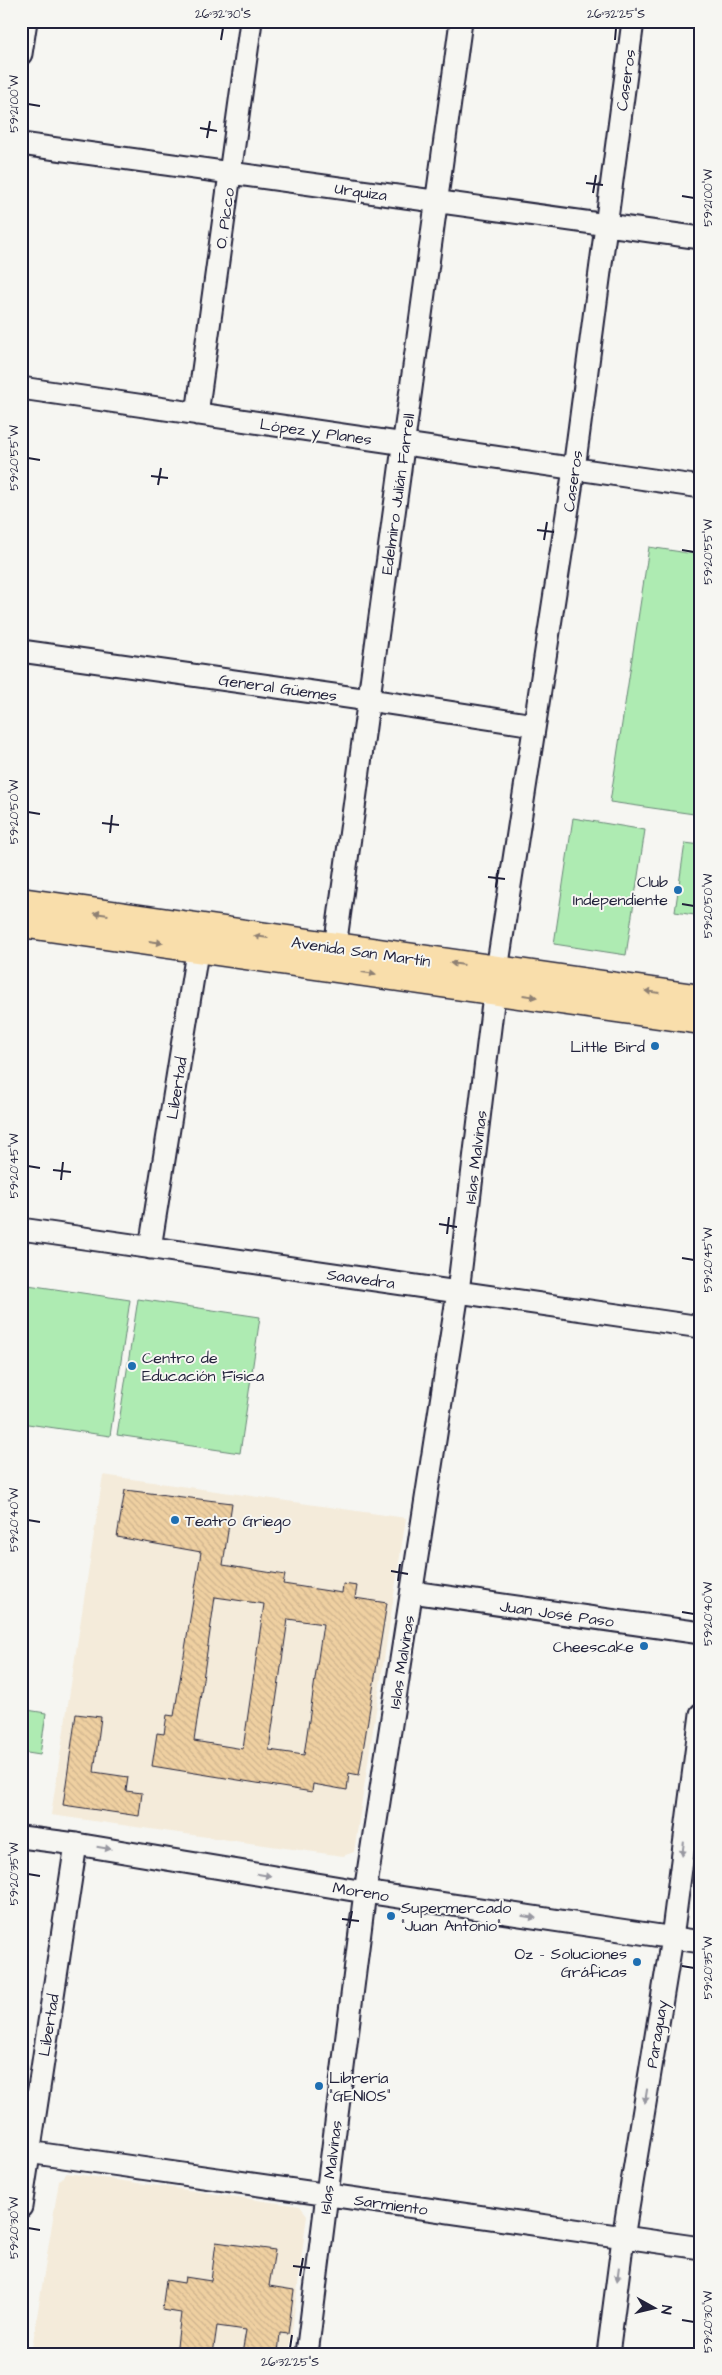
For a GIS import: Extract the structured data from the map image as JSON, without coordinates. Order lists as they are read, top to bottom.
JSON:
{
  "streets": {
    "main road": ["Avenida San Martín"],
    "street": [
      "Caseros",
      "Urquiza",
      "O. Picco",
      "López y Planes",
      "Edelmiro Julián Farrell",
      "General Güemes",
      "Libertad",
      "Islas Malvinas",
      "Saavedra",
      "Juan José Paso",
      "Moreno",
      "Paraguay",
      "Sarmiento"
    ]
  },
  "crossings": [
    ["Caseros", "Urquiza"],
    ["Caseros", "López y Planes"],
    ["Caseros", "General Güemes"],
    ["Caseros", "Avenida San Martín"],
    ["Caseros", "Islas Malvinas"],
    ["Urquiza", "O. Picco"],
    ["Urquiza", "Edelmiro Julián Farrell"],
    ["O. Picco", "López y Planes"],
    ["López y Planes", "Edelmiro Julián Farrell"],
    ["Edelmiro Julián Farrell", "General Güemes"],
    ["Edelmiro Julián Farrell", "Avenida San Martín"],
    ["Avenida San Martín", "Libertad"],
    ["Avenida San Martín", "Islas Malvinas"],
    ["Libertad", "Saavedra"],
    ["Libertad", "Moreno"],
    ["Libertad", "Sarmiento"],
    ["Islas Malvinas", "Saavedra"],
    ["Islas Malvinas", "Juan José Paso"],
    ["Islas Malvinas", "Moreno"],
    ["Islas Malvinas", "Sarmiento"],
    ["Moreno", "Paraguay"],
    ["Paraguay", "Sarmiento"]
  ],
  "one_way": ["Moreno", "Paraguay"],
  "places": [
    "Club Independiente",
    "Little Bird",
    "Centro de Educación Física",
    "Teatro Griego",
    "Cheescake",
    "Supermercado \"Juan Antonio\"",
    "Oz - Soluciones Gráficas",
    "Librería \"GENIOS\""
  ],
  "north": "right",
  "coordinates": [
    "26°32'30\"S",
    "26°32'25\"S",
    "59°21'00\"W",
    "59°20'55\"W",
    "59°20'50\"W",
    "59°20'45\"W",
    "59°20'40\"W",
    "59°20'35\"W",
    "59°20'30\"W"
  ]
}
